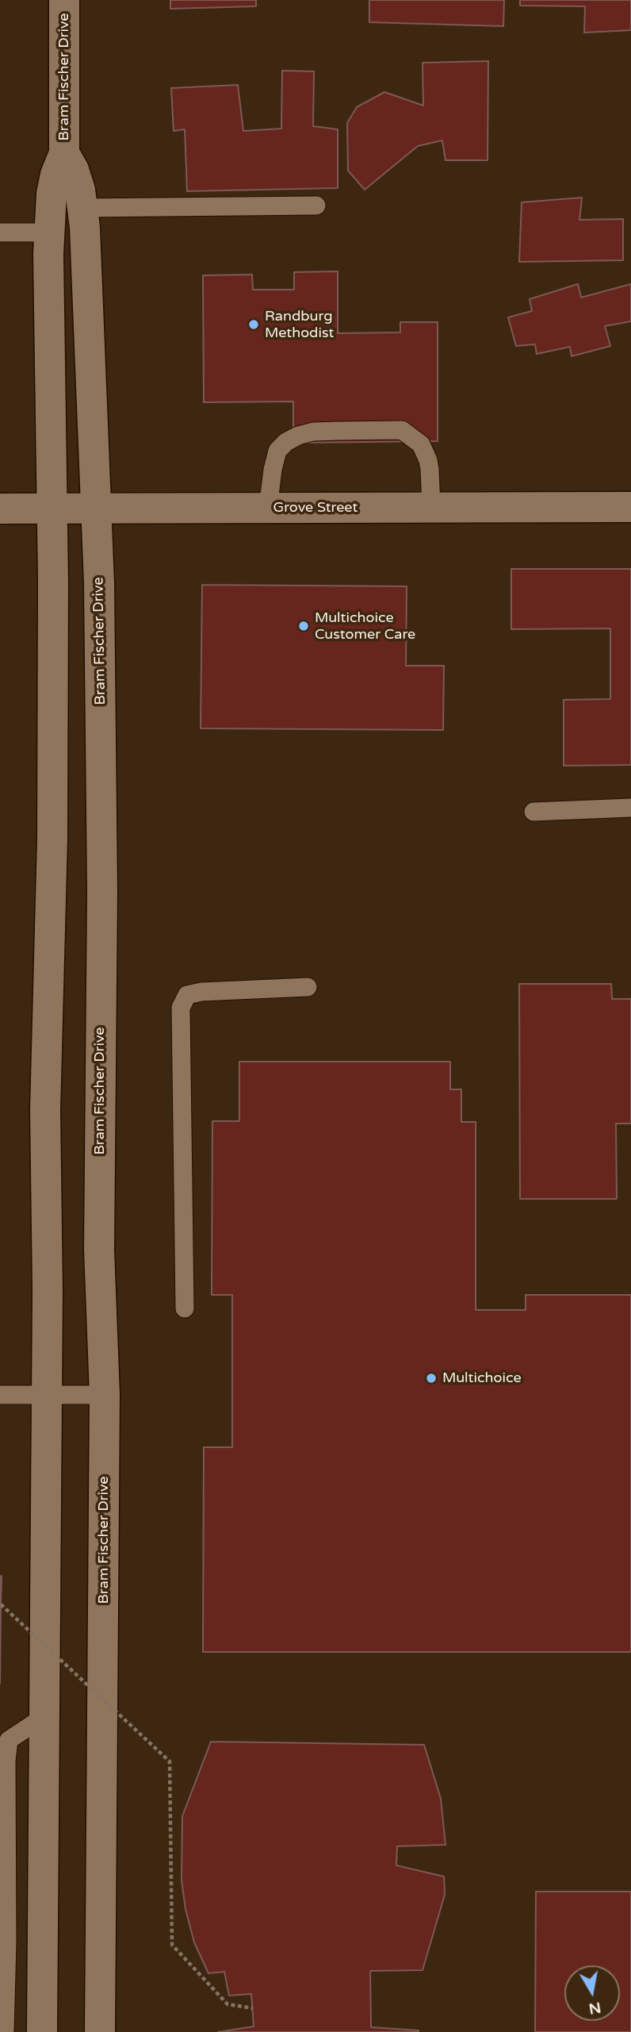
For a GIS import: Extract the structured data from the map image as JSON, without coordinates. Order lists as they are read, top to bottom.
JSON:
{
  "streets": {
    "main road": ["Bram Fischer Drive", "Grove Street"]
  },
  "crossings": [
    ["Bram Fischer Drive", "Grove Street"]
  ],
  "places": ["Randburg Methodist", "Multichoice Customer Care", "Multichoice"],
  "north": "bottom"
}
